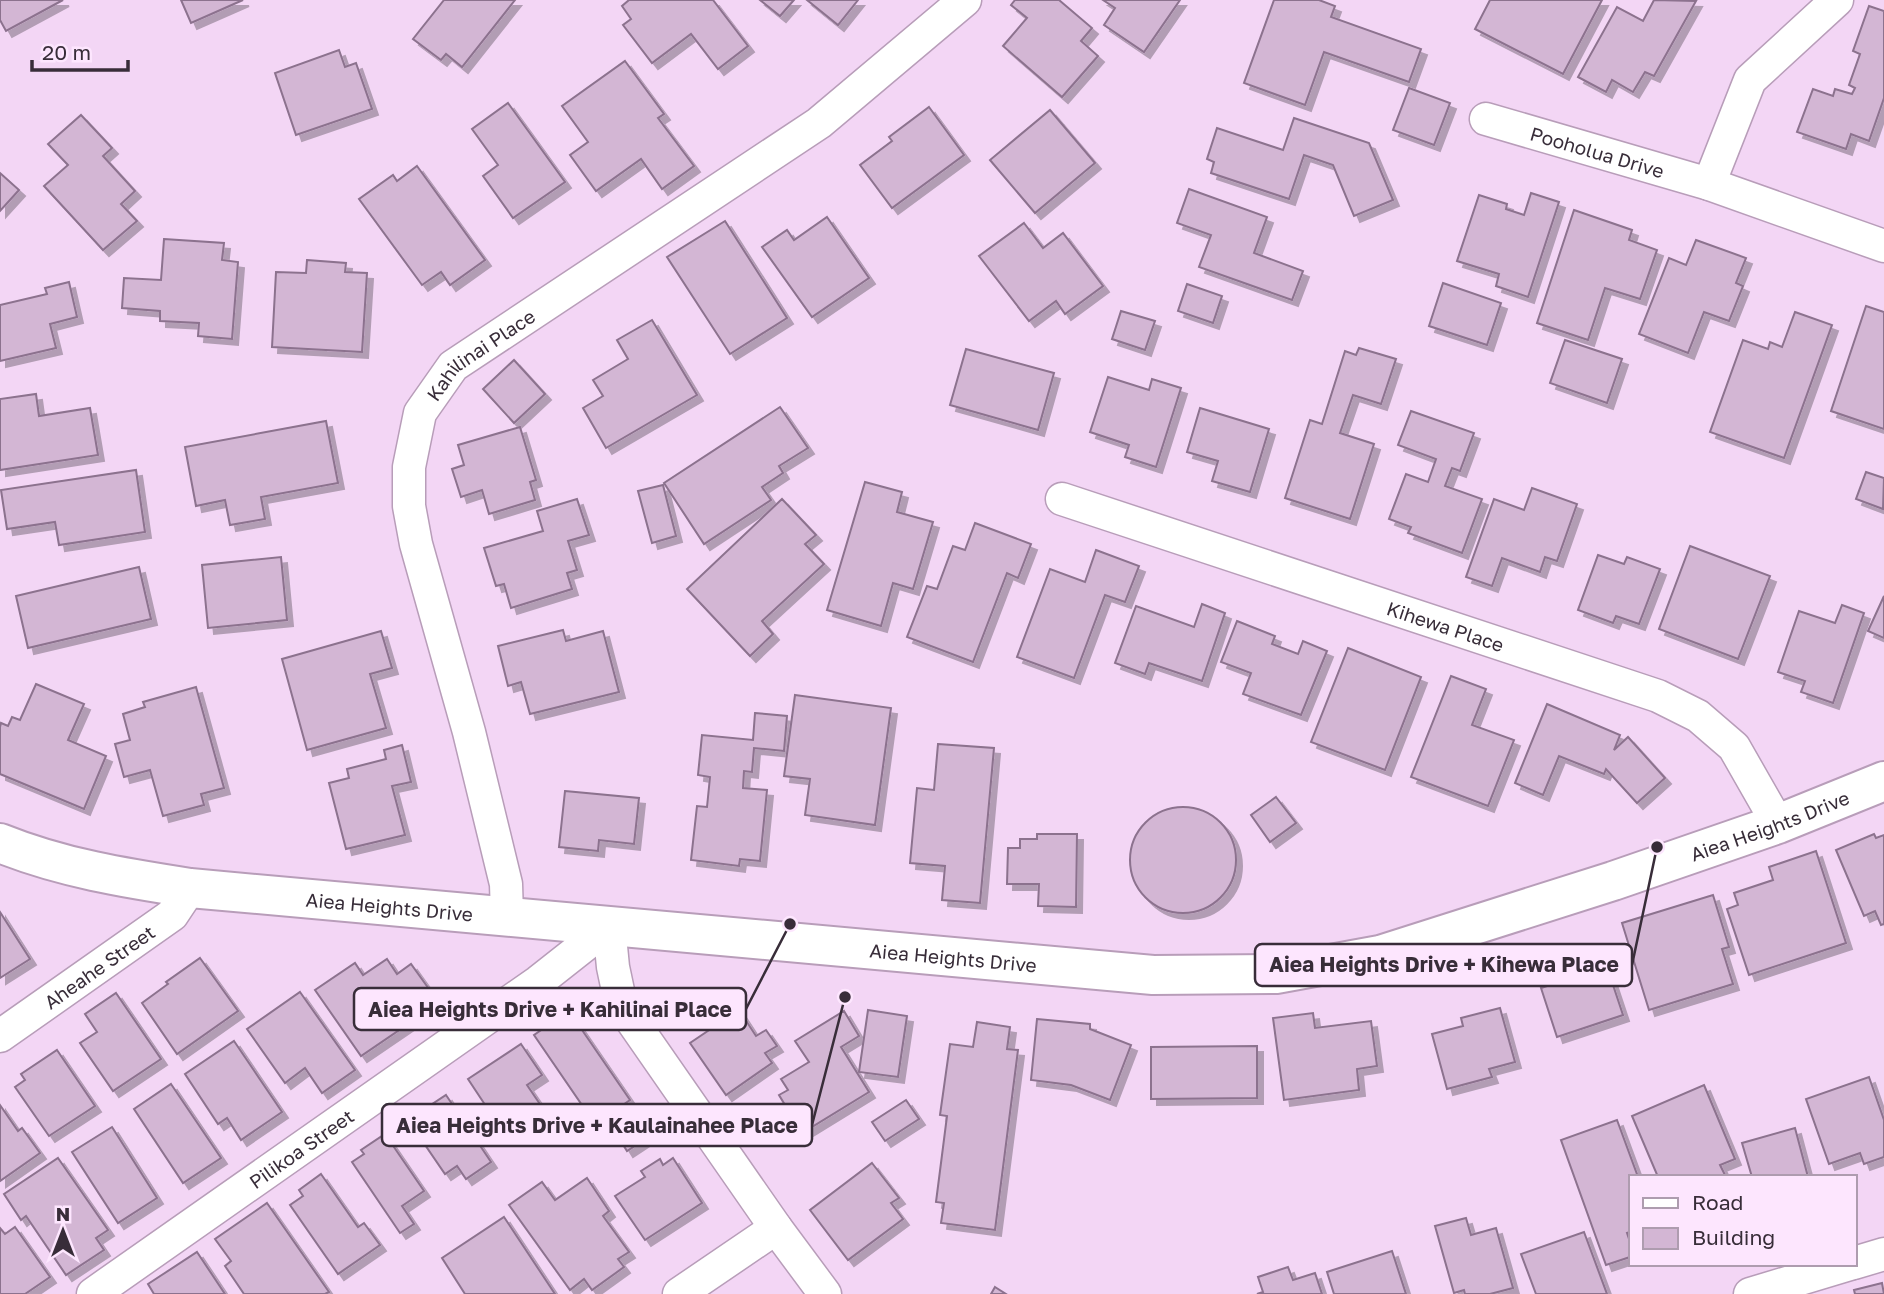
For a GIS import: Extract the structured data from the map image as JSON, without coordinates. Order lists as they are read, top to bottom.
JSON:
{
  "streets": {
    "street": [
      "Pooholua Drive",
      "Kahilinai Place",
      "Kihewa Place",
      "Aiea Heights Drive",
      "Aheahe Street",
      "Pilikoa Street"
    ]
  },
  "crossings": [
    ["Kahilinai Place", "Aiea Heights Drive"],
    ["Kihewa Place", "Aiea Heights Drive"],
    ["Aiea Heights Drive", "Aheahe Street"],
    ["Aiea Heights Drive", "Pilikoa Street"]
  ],
  "places": ["Aiea Heights Drive + Kihewa Place", "Aiea Heights Drive + Kahilinai Place", "Aiea Heights Drive + Kaulainahee Place"],
  "legend": ["Road", "Building"],
  "scale_bar": "20 m",
  "north": "top"
}
